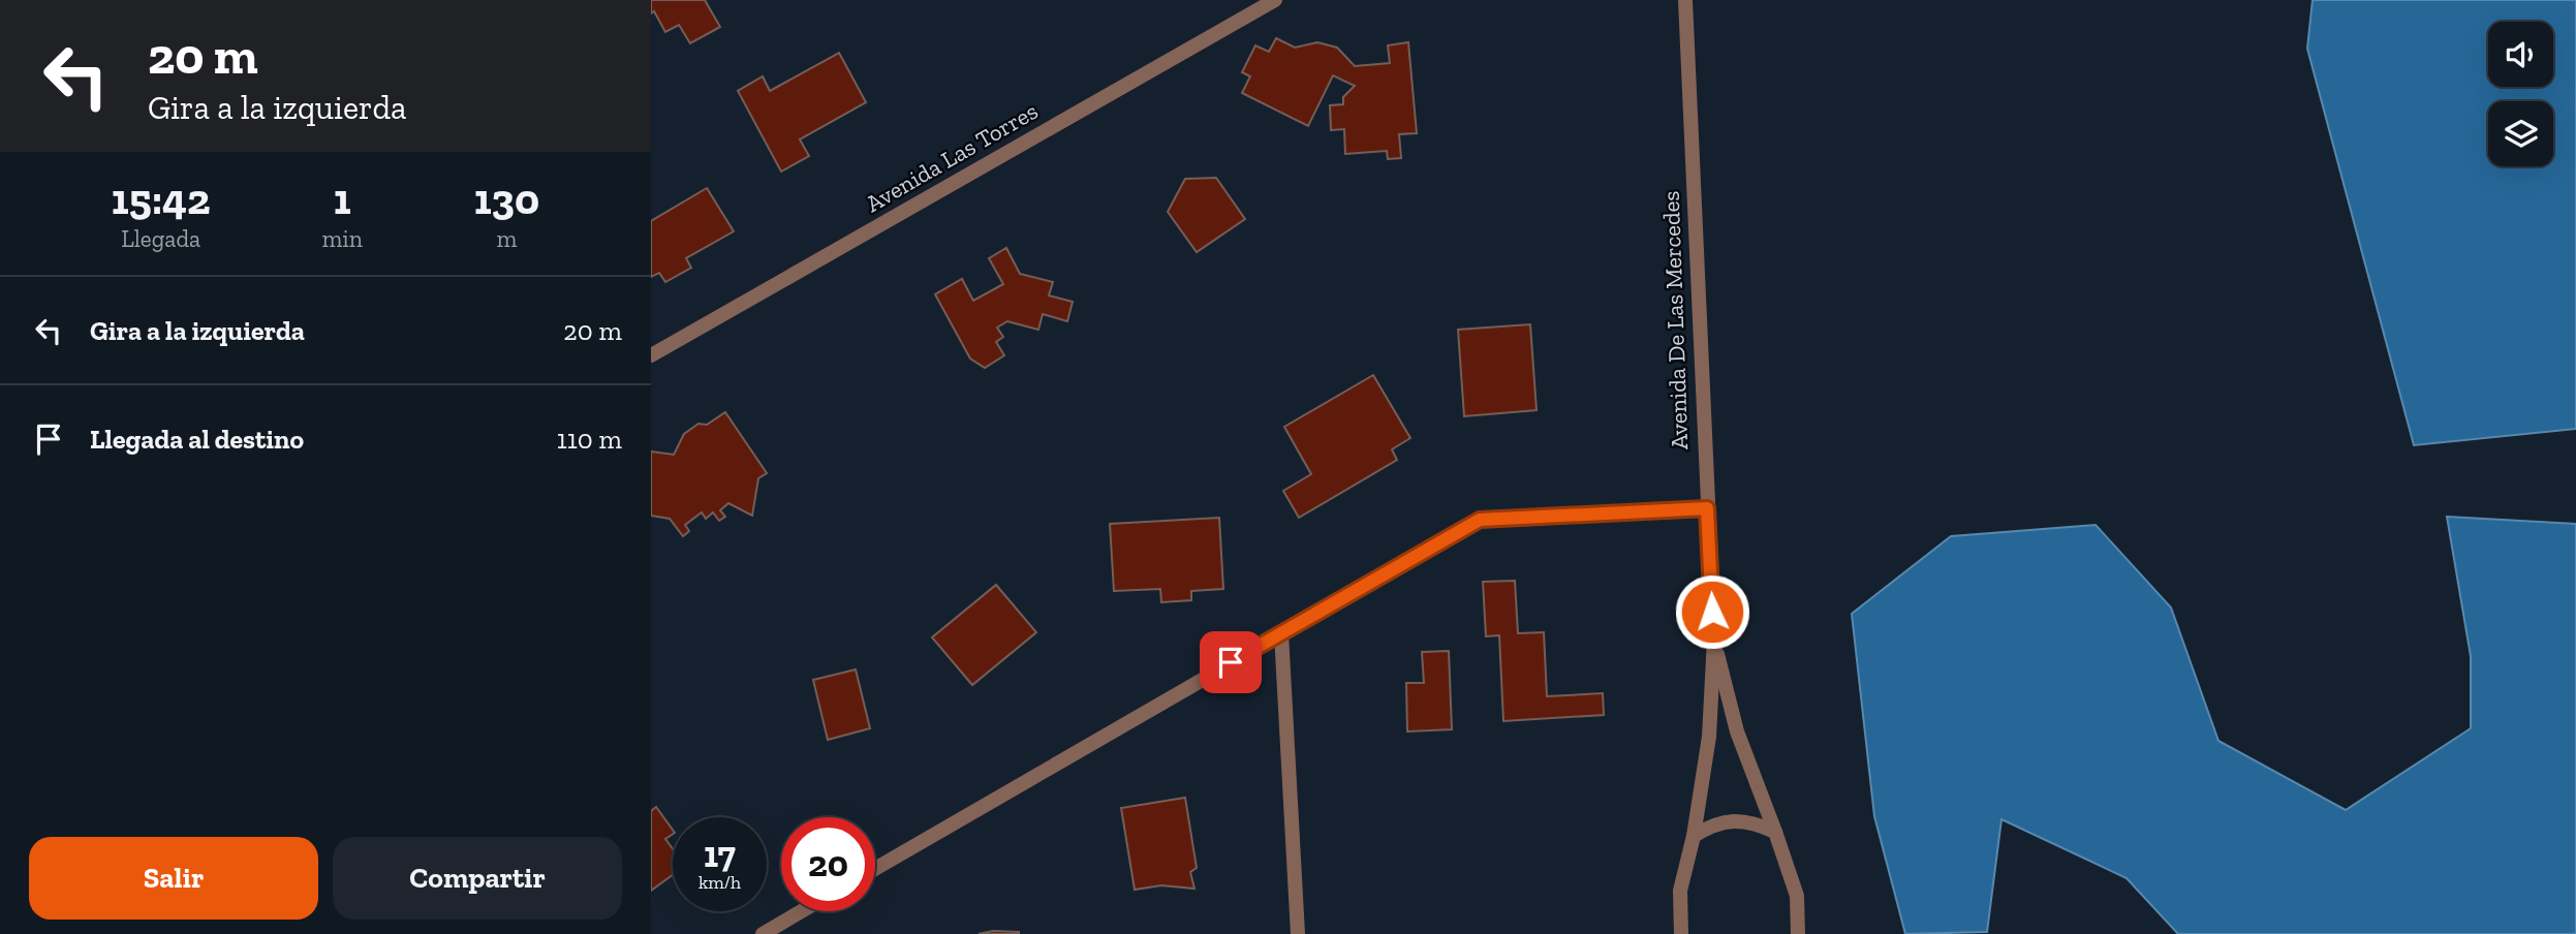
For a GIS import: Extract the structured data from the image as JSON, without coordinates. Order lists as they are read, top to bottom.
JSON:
{
  "streets": {
    "lane": ["Avenida Las Torres", "Avenida De Las Mercedes"]
  },
  "page": {
    "turn": ["20 m", "Gira a la izquierda"],
    "eta": [
      "15:42",
      "Llegada",
      "1",
      "min",
      "130",
      "m"
    ],
    "list": [
      {
        "name": "Gira a la izquierda",
        "value": "20 m"
      },
      {
        "name": "Llegada al destino",
        "value": "110 m"
      }
    ],
    "speed": "17 km/h",
    "limit": "20",
    "buttons": ["Salir", "Compartir"]
  }
}
